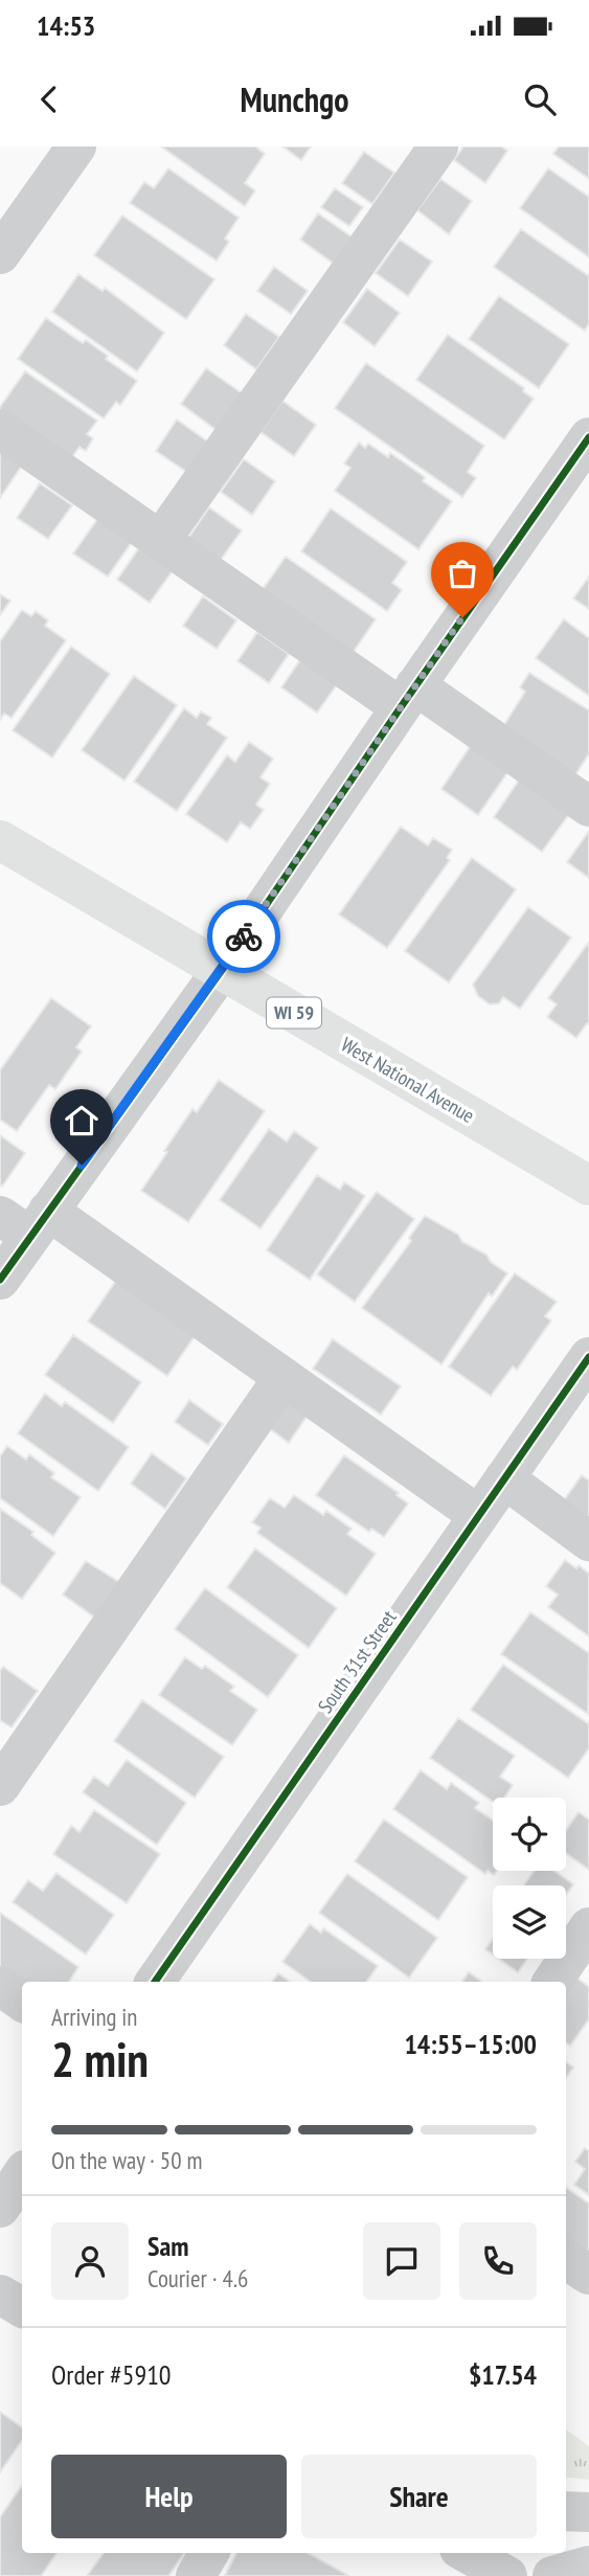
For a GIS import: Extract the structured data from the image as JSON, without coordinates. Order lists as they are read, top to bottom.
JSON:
{
  "streets": {
    "main road": ["WI 59", "West National Avenue"],
    "street": ["South 31st Street"]
  },
  "page": {
    "status": "14:53",
    "header": "Munchgo",
    "heading": ["2 min", "Arriving in", "14:55–15:00"],
    "panel": [
      "Sam",
      "Courier · 4.6",
      "Order #5910",
      "$17.54"
    ],
    "bar": "On the way · 50 m",
    "buttons": ["Help", "Share"]
  }
}
